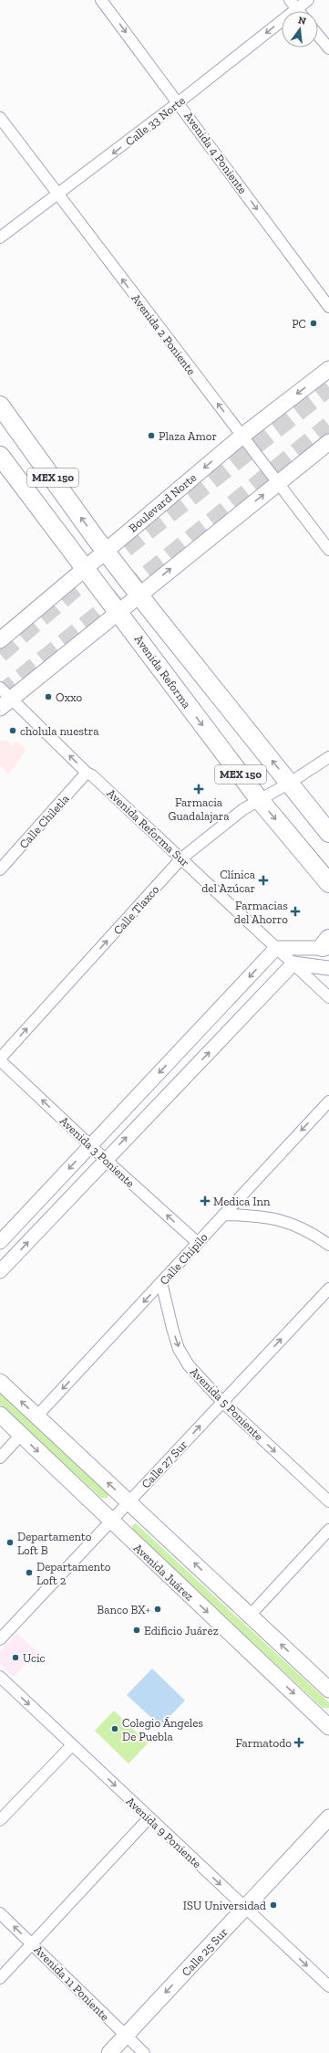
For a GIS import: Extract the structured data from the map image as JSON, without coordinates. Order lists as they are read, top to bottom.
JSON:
{
  "streets": {
    "main road": [
      "MEX 150",
      "Boulevard Norte",
      "Avenida Reforma",
      "Avenida Juárez",
      "Calle 25 Sur"
    ],
    "street": [
      "Calle 33 Norte",
      "Avenida 4 Poniente",
      "Avenida 2 Poniente",
      "Calle Chiletla",
      "Avenida Reforma Sur",
      "Calle Tlaxco",
      "Avenida 3 Poniente",
      "Calle Chipilo",
      "Avenida 5 Poniente",
      "Calle 27 Sur",
      "Avenida 9 Poniente",
      "Avenida 11 Poniente"
    ]
  },
  "crossings": [
    ["Calle 33 Norte", "Avenida 4 Poniente"],
    ["Calle 33 Norte", "Avenida 2 Poniente"],
    ["Avenida 2 Poniente", "Boulevard Norte"],
    ["MEX 150", "Boulevard Norte"],
    ["MEX 150", "Calle Tlaxco"],
    ["Boulevard Norte", "Avenida Reforma"],
    ["Avenida Reforma", "Calle Tlaxco"],
    ["Calle Chiletla", "Avenida Reforma Sur"],
    ["Avenida Reforma Sur", "Calle Tlaxco"],
    ["Calle Tlaxco", "Avenida 3 Poniente"],
    ["Avenida 3 Poniente", "Calle Chipilo"],
    ["Calle Chipilo", "Avenida 5 Poniente"],
    ["Avenida 5 Poniente", "Calle 27 Sur"],
    ["Calle 27 Sur", "Avenida Juárez"],
    ["Avenida 9 Poniente", "Calle 25 Sur"],
    ["Calle 25 Sur", "Avenida 11 Poniente"]
  ],
  "one_way": [
    "Calle 33 Norte",
    "Avenida 4 Poniente",
    "Avenida 2 Poniente",
    "Calle Tlaxco",
    "Avenida 3 Poniente",
    "Calle Chipilo",
    "Avenida 5 Poniente",
    "Calle 27 Sur",
    "Avenida 9 Poniente",
    "Calle 25 Sur"
  ],
  "places": {
    "other": [
      "PC",
      "Plaza Amor",
      "Oxxo",
      "cholula nuestra",
      "Departamento Loft B",
      "Departamento Loft 2",
      "Banco BX+",
      "Edificio Juárez",
      "Ucic",
      "Colegio Ángeles De Puebla",
      "ISU Universidad"
    ],
    "health": [
      "Farmacia Guadalajara",
      "Clínica del Azúcar",
      "Farmacias del Ahorro",
      "Medica Inn",
      "Farmatodo"
    ]
  },
  "north": "top"
}
